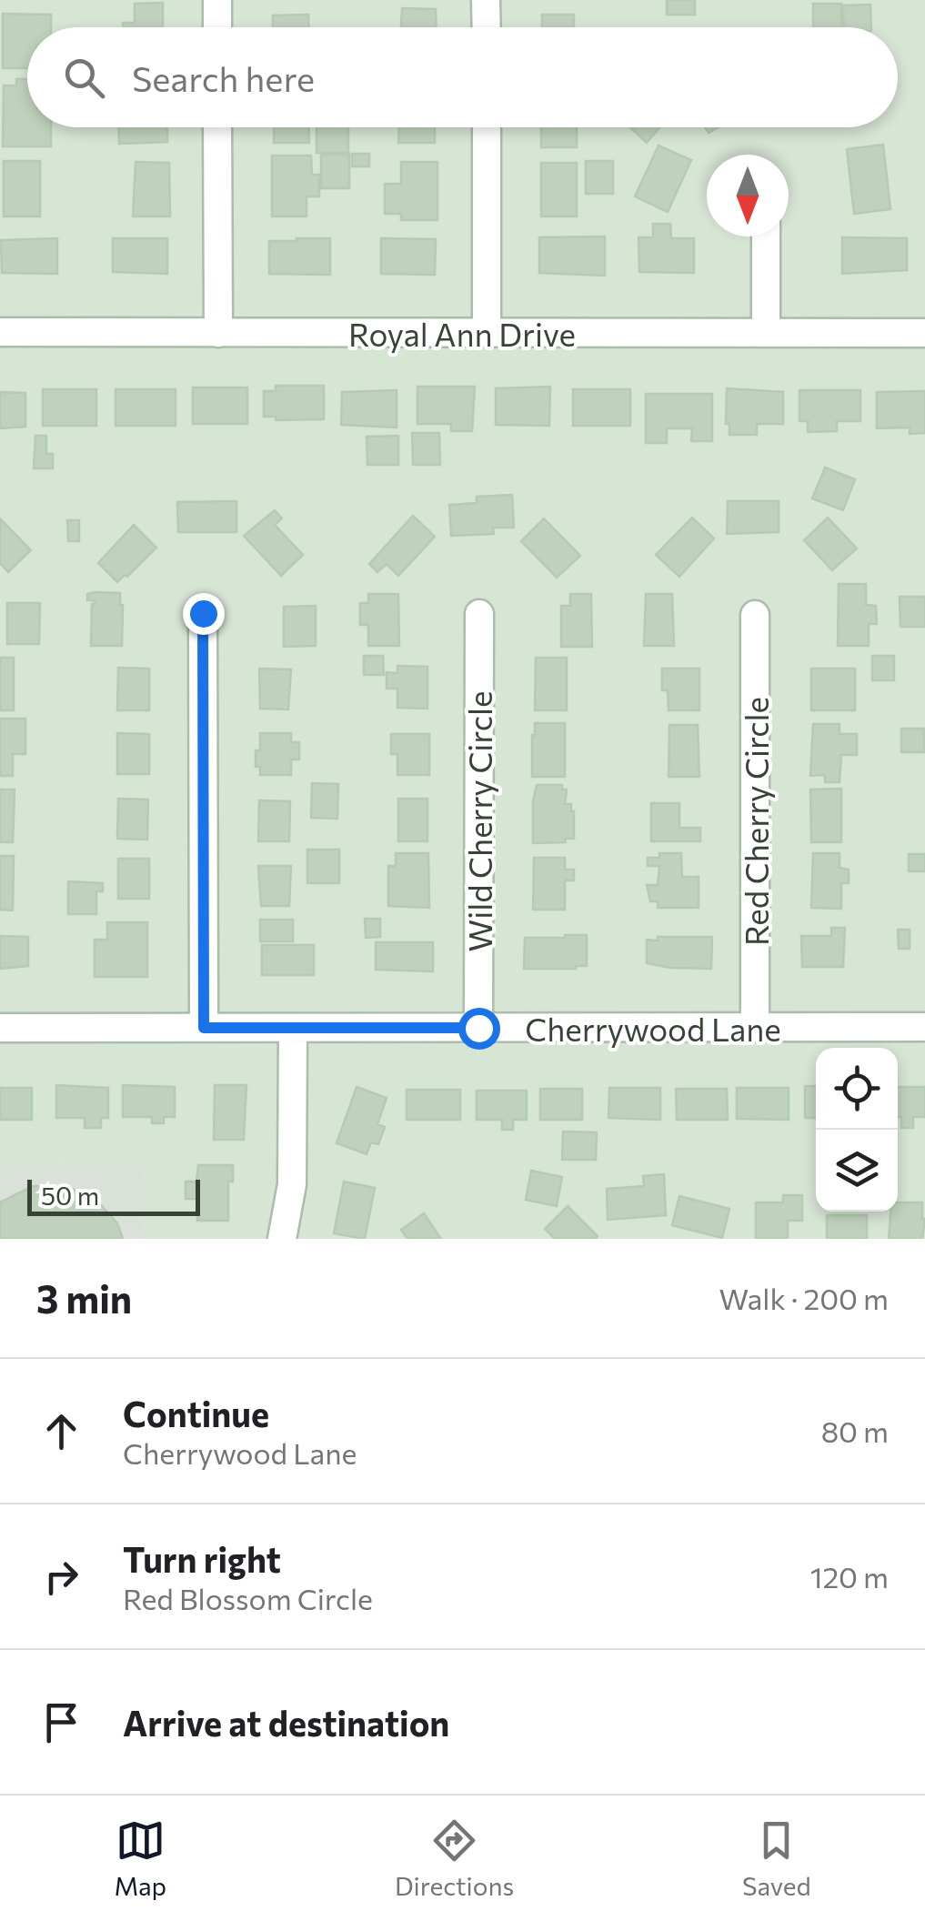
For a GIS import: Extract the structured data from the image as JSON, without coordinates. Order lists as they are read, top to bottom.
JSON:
{
  "streets": {
    "street": [
      "Royal Ann Drive",
      "Wild Cherry Circle",
      "Red Cherry Circle",
      "Cherrywood Lane"
    ]
  },
  "crossings": [
    ["Wild Cherry Circle", "Cherrywood Lane"],
    ["Red Cherry Circle", "Cherrywood Lane"]
  ],
  "scale_bar": "50 m",
  "north": "bottom",
  "page": {
    "search": "Search here",
    "scale": "50 m",
    "heading": ["3 min", "Walk · 200 m"],
    "list": [
      ["Continue", "Cherrywood Lane", "80 m"],
      ["Turn right", "Red Blossom Circle", "120 m"],
      "Arrive at destination"
    ],
    "nav": ["Map", "Directions", "Saved"]
  }
}
